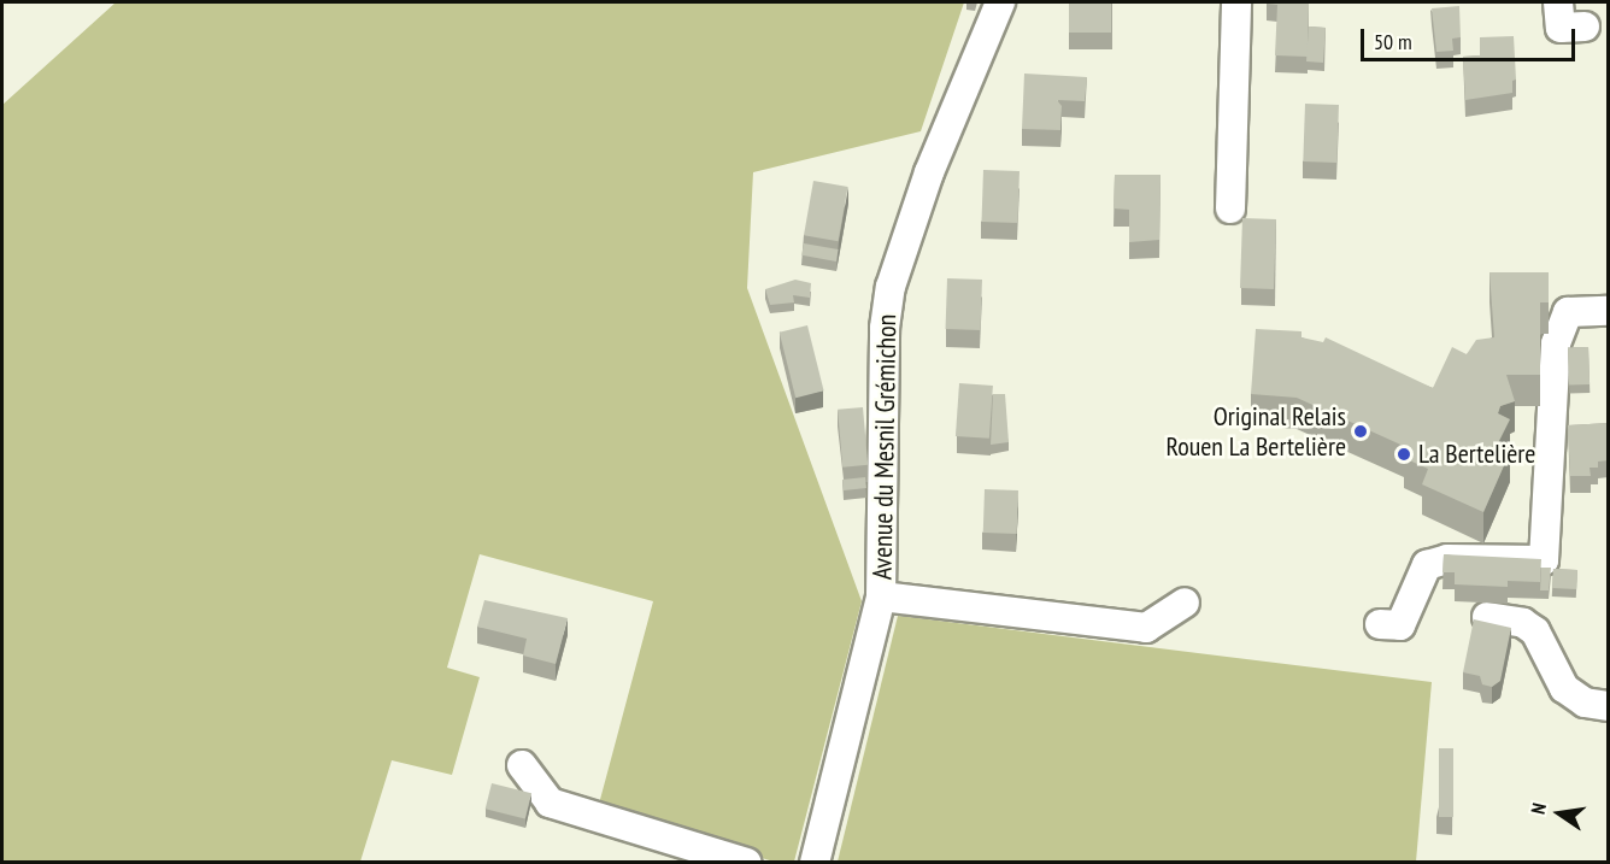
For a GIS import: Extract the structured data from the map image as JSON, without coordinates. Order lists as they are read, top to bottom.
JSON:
{
  "streets": {
    "street": ["Avenue du Mesnil Grémichon"]
  },
  "places": ["Original Relais Rouen La Bertelière", "La Bertelière"],
  "scale_bar": "50 m",
  "north": "left"
}
